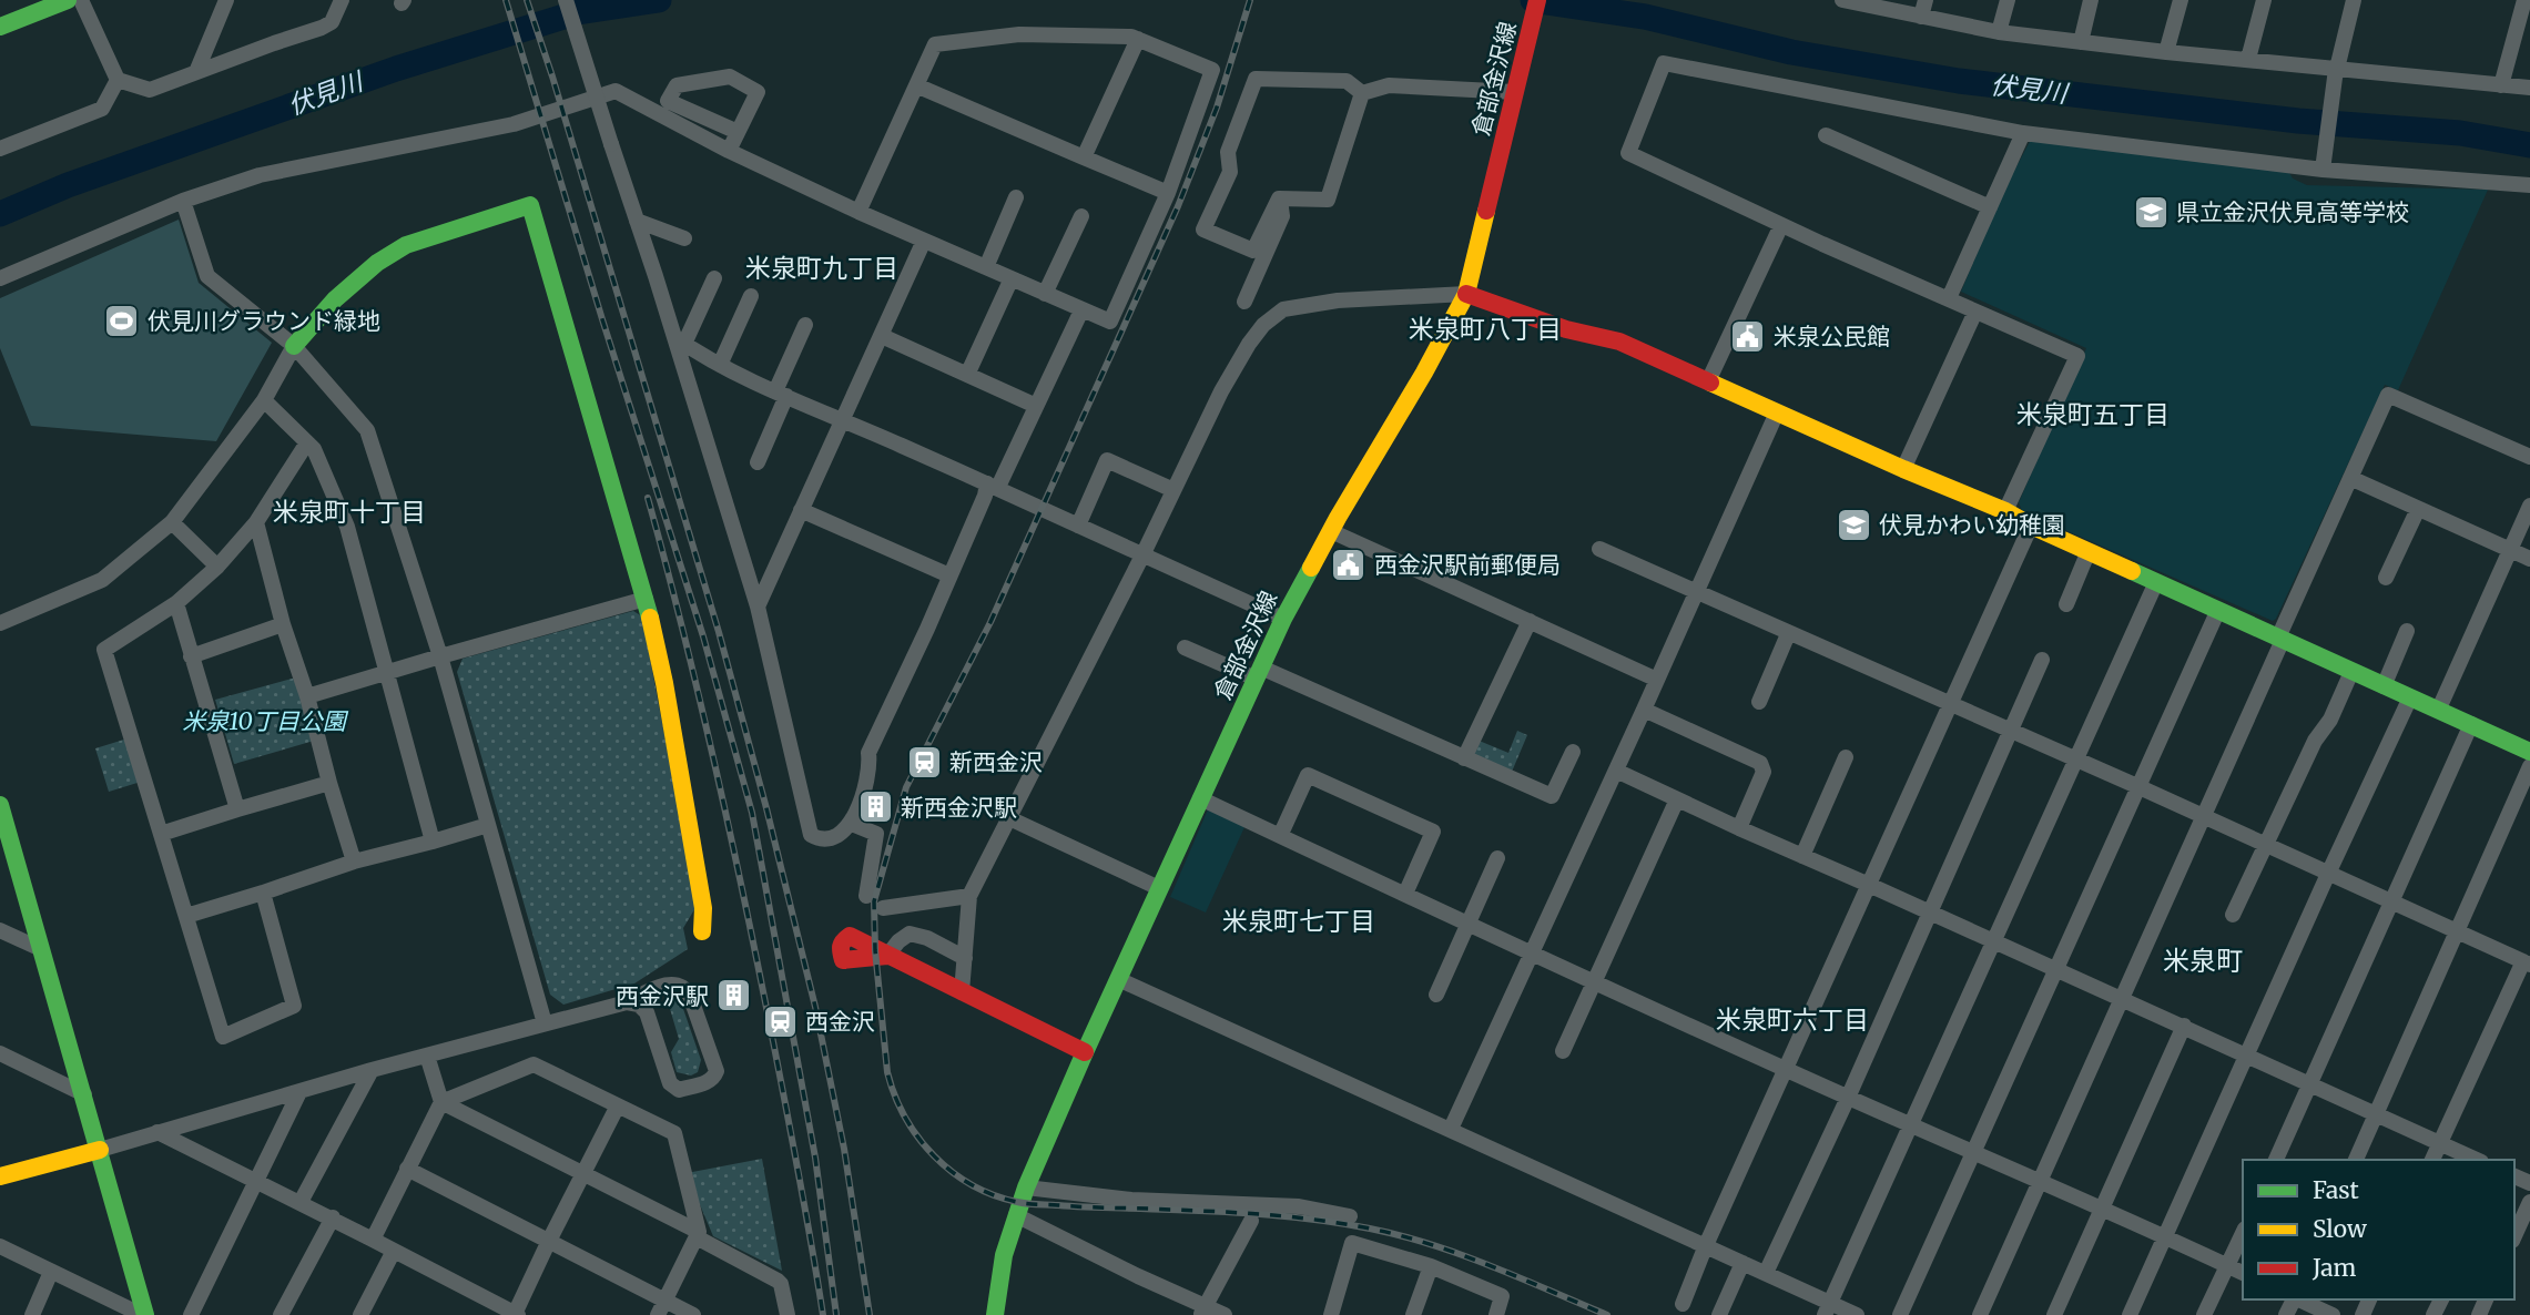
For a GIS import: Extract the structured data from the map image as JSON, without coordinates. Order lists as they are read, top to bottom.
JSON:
{
  "streets": {
    "street": ["倉部金沢線"]
  },
  "districts": [
    "米泉町九丁目",
    "米泉町八丁目",
    "米泉町五丁目",
    "米泉町十丁目",
    "米泉町七丁目",
    "米泉町",
    "米泉町六丁目"
  ],
  "water": ["伏見川"],
  "parks": ["米泉10丁目公園"],
  "places": {
    "school or university": ["県立金沢伏見高等学校", "伏見かわい幼稚園"],
    "sports": ["伏見川グラウンド緑地"],
    "public building": ["米泉公民館", "西金沢駅前郵便局"],
    "station": ["新西金沢", "西金沢"],
    "building": ["新西金沢駅", "西金沢駅"]
  },
  "legend": ["Fast", "Slow", "Jam"]
}
